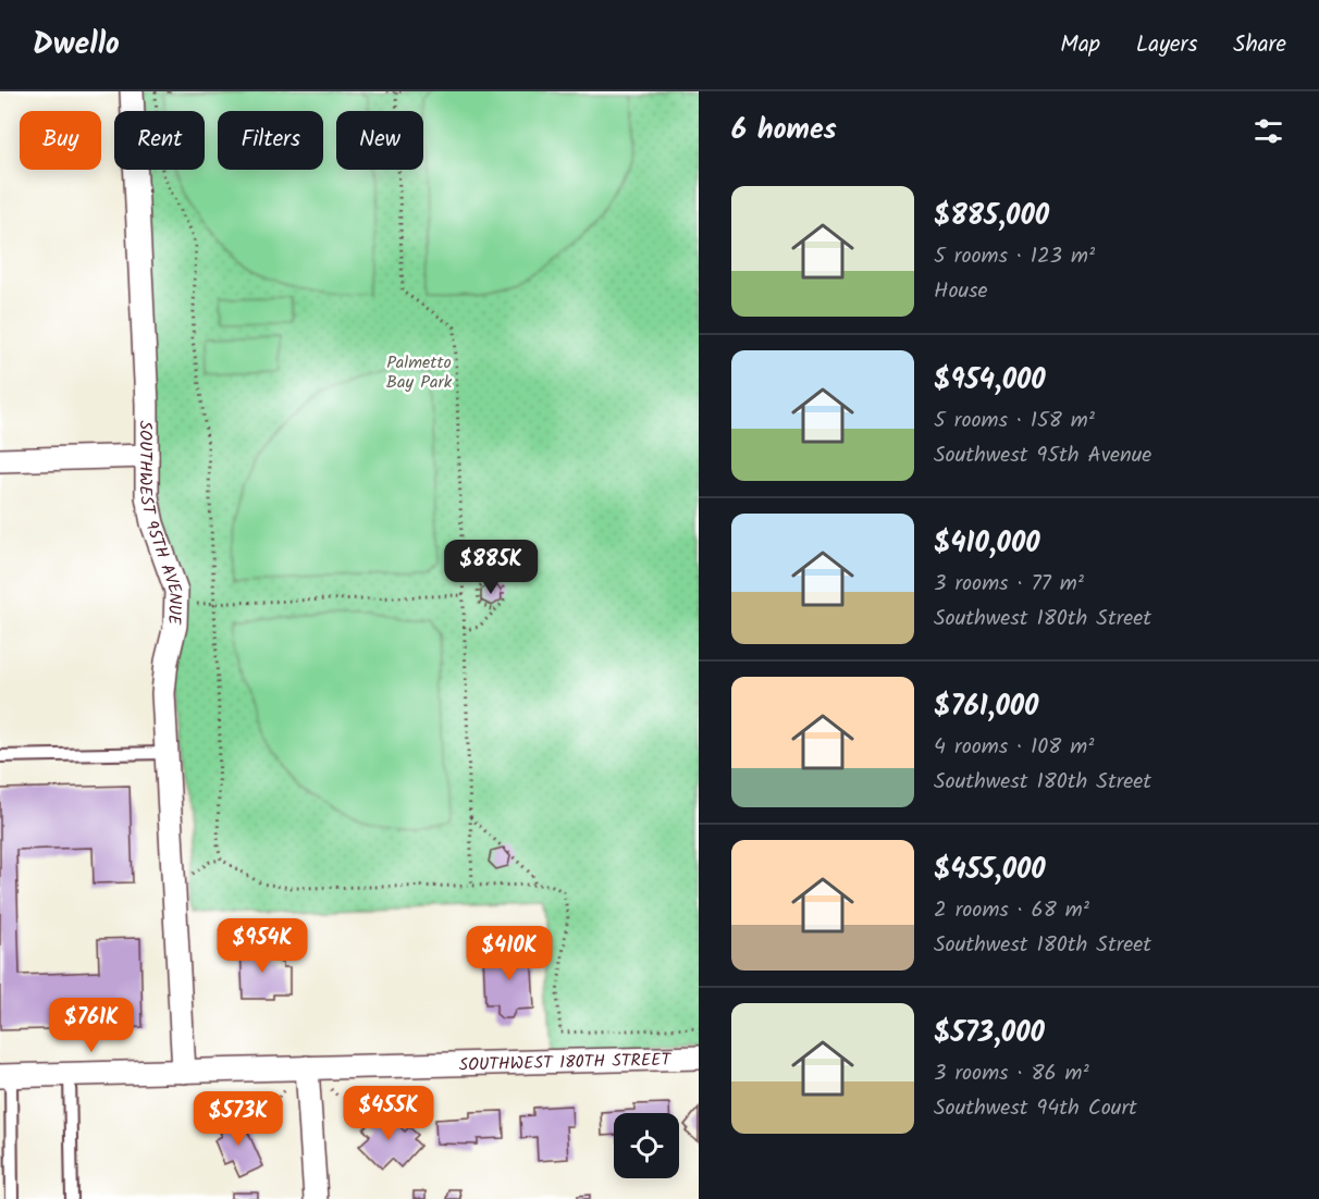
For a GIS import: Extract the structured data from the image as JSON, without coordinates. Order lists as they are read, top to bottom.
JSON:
{
  "streets": {
    "street": ["SOUTHWEST 95TH AVENUE", "SOUTHWEST 180TH STREET"]
  },
  "crossings": [
    ["SOUTHWEST 95TH AVENUE", "SOUTHWEST 180TH STREET"]
  ],
  "parks": ["Palmetto Bay Park"],
  "page": {
    "header": "Dwello",
    "nav": ["Map", "Layers", "Share"],
    "heading": "6 homes",
    "chip": [
      "Buy",
      "Rent",
      "Filters",
      "New"
    ],
    "list": [
      {
        "name": "$885,000",
        "note": "5 rooms · 123 m² · House"
      },
      {
        "name": "$954,000",
        "note": "5 rooms · 158 m² · Southwest 95th Avenue"
      },
      {
        "name": "$410,000",
        "note": "3 rooms · 77 m² · Southwest 180th Street"
      },
      {
        "name": "$761,000",
        "note": "4 rooms · 108 m² · Southwest 180th Street"
      },
      {
        "name": "$455,000",
        "note": "2 rooms · 68 m² · Southwest 180th Street"
      },
      {
        "name": "$573,000",
        "note": "3 rooms · 86 m² · Southwest 94th Court"
      }
    ],
    "price": [
      "$885K",
      "$954K",
      "$410K",
      "$761K",
      "$455K",
      "$573K"
    ]
  }
}
